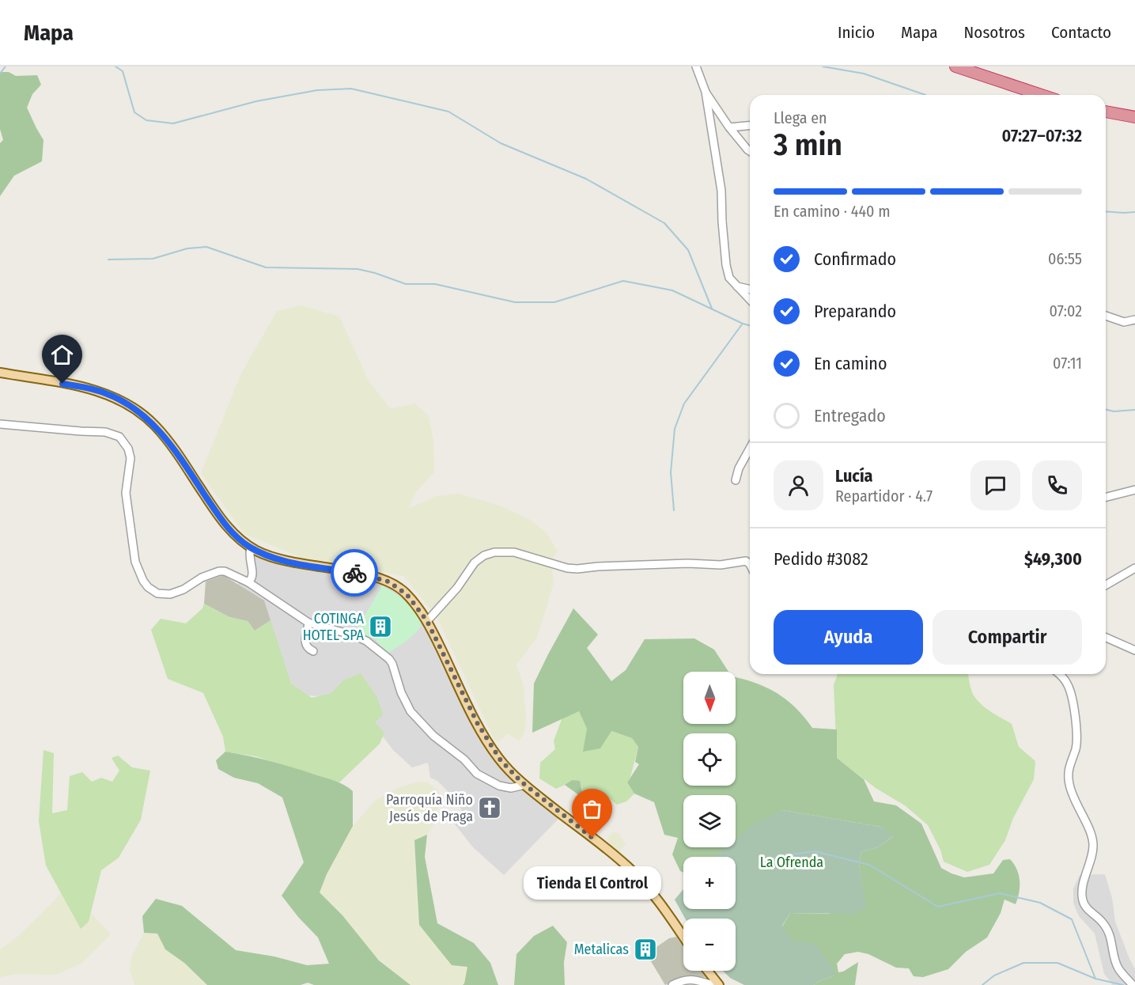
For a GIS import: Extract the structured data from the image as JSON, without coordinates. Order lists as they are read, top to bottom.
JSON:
{
  "parks": ["La Ofrenda"],
  "places": {
    "building": ["COTINGA HOTEL SPA", "Metalicas"],
    "church": ["Parroquía Niño Jesús de Praga"],
    "other": ["Tienda El Control"]
  },
  "north": "bottom",
  "page": {
    "header": "Mapa",
    "nav": [
      "Inicio",
      "Mapa",
      "Nosotros",
      "Contacto"
    ],
    "heading": ["3 min", "Llega en", "07:27–07:32"],
    "panel": [
      "Lucía",
      "Repartidor · 4.7",
      "Pedido #3082",
      "$49,300"
    ],
    "bar": "En camino · 440 m",
    "list": [
      ["Confirmado", "06:55"],
      ["Preparando", "07:02"],
      ["En camino", "07:11"],
      "Entregado"
    ],
    "buttons": ["Ayuda", "Compartir"],
    "map_buttons": ["+", "−"],
    "bubble": "Tienda El Control"
  }
}
